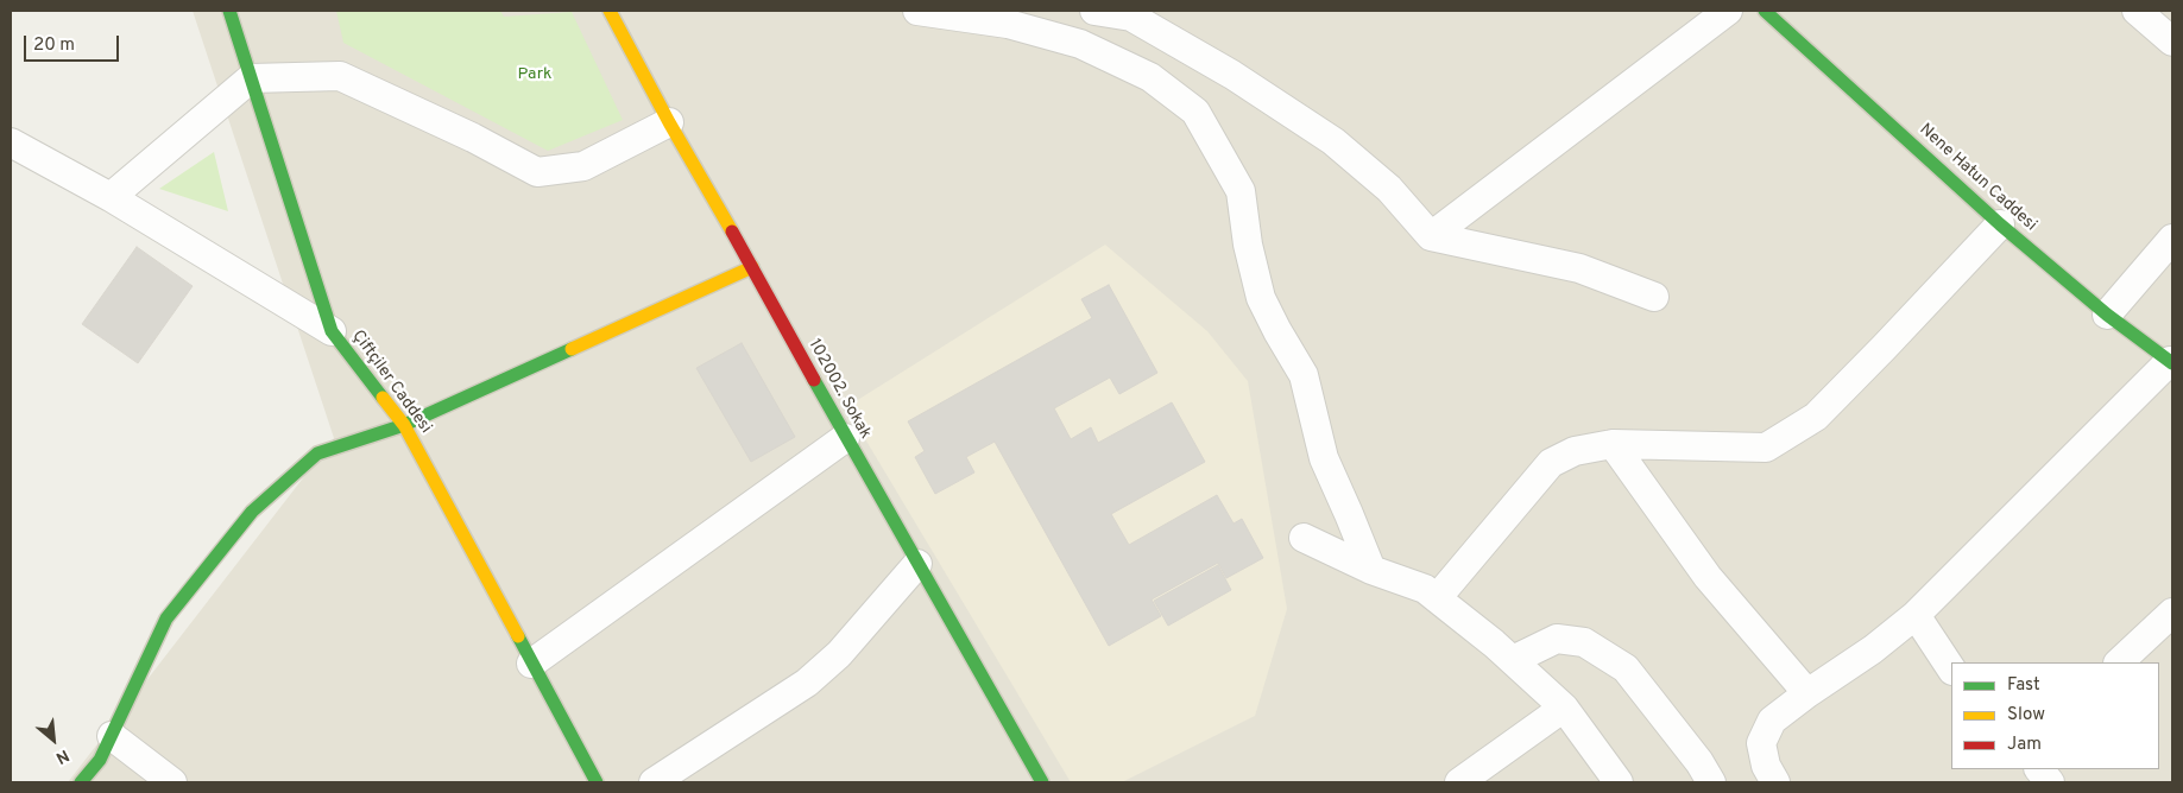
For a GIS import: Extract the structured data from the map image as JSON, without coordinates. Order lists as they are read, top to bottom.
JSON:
{
  "streets": {
    "street": ["Nene Hatun Caddesi", "Çiftçiler Caddesi", "102002. Sokak"]
  },
  "parks": ["Park"],
  "legend": ["Fast", "Slow", "Jam"],
  "scale_bar": "20 m",
  "north": "bottom right"
}
